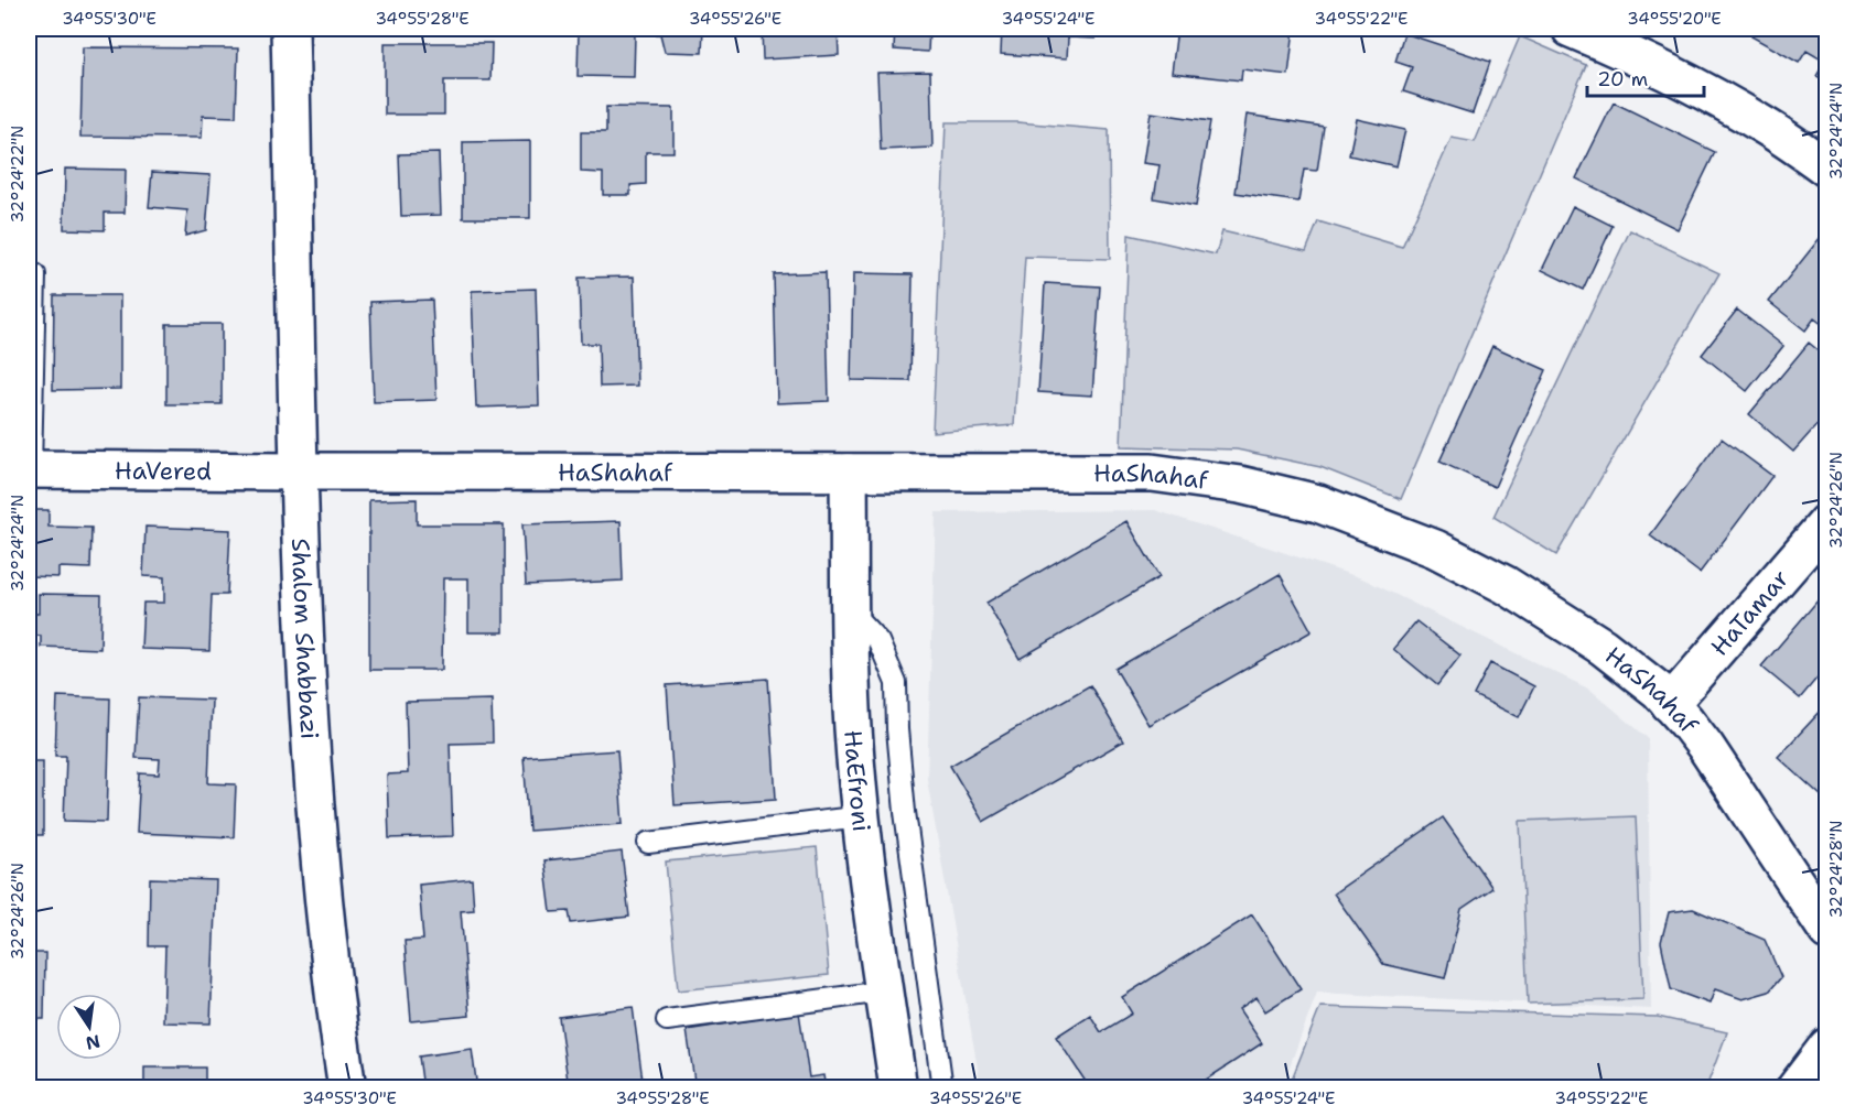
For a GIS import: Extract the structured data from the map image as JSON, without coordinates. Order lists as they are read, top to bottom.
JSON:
{
  "streets": {
    "street": [
      "HaVered",
      "HaShahaf",
      "HaTamar",
      "Shalom Shabbazi",
      "HaEfroni"
    ]
  },
  "crossings": [
    ["HaVered", "HaShahaf"],
    ["HaVered", "Shalom Shabbazi"],
    ["HaShahaf", "HaTamar"],
    ["HaShahaf", "Shalom Shabbazi"],
    ["HaShahaf", "HaEfroni"]
  ],
  "scale_bar": "20 m",
  "north": "bottom",
  "coordinates": [
    "34°55'30\"E",
    "34°55'28\"E",
    "34°55'26\"E",
    "34°55'24\"E",
    "34°55'22\"E",
    "34°55'20\"E",
    "32°24'24\"N",
    "32°24'22\"N",
    "32°24'26\"N",
    "32°24'28\"N"
  ]
}
